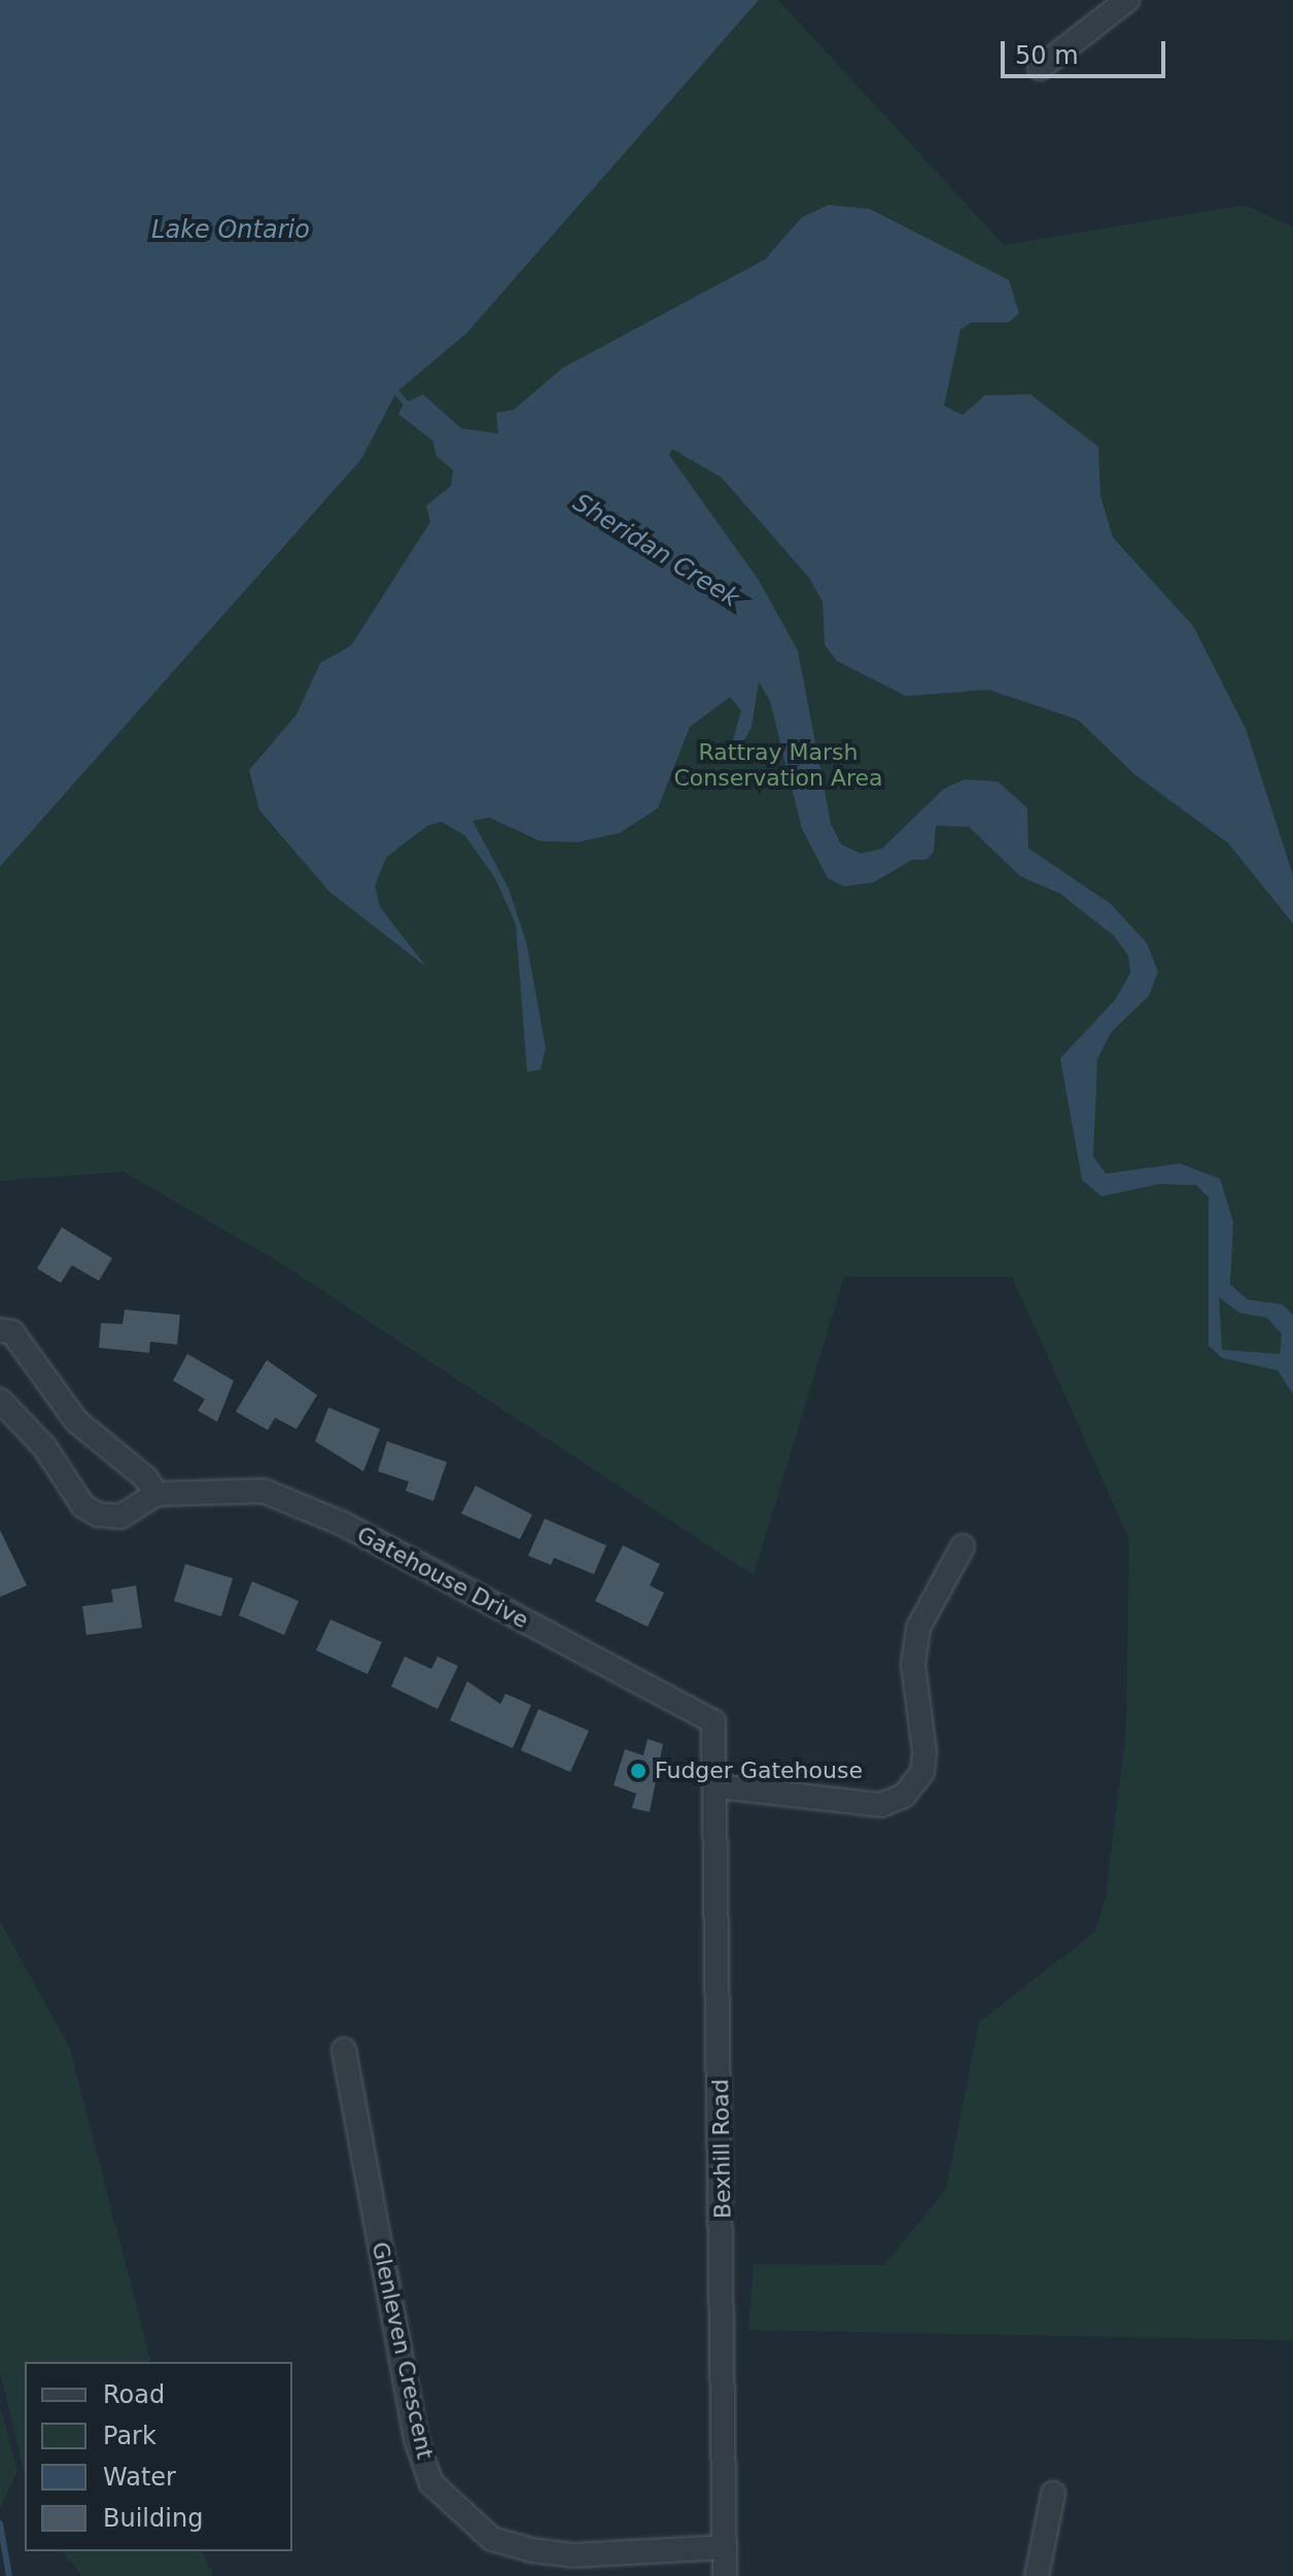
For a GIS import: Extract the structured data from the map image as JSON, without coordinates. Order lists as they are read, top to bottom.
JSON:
{
  "streets": {
    "street": ["Gatehouse Drive", "Bexhill Road", "Glenleven Crescent"]
  },
  "crossings": [
    ["Gatehouse Drive", "Bexhill Road"],
    ["Bexhill Road", "Glenleven Crescent"]
  ],
  "water": ["Lake Ontario", "Sheridan Creek"],
  "parks": ["Rattray Marsh Conservation Area"],
  "places": ["Fudger Gatehouse"],
  "legend": [
    "Road",
    "Park",
    "Water",
    "Building"
  ],
  "scale_bar": "50 m"
}
